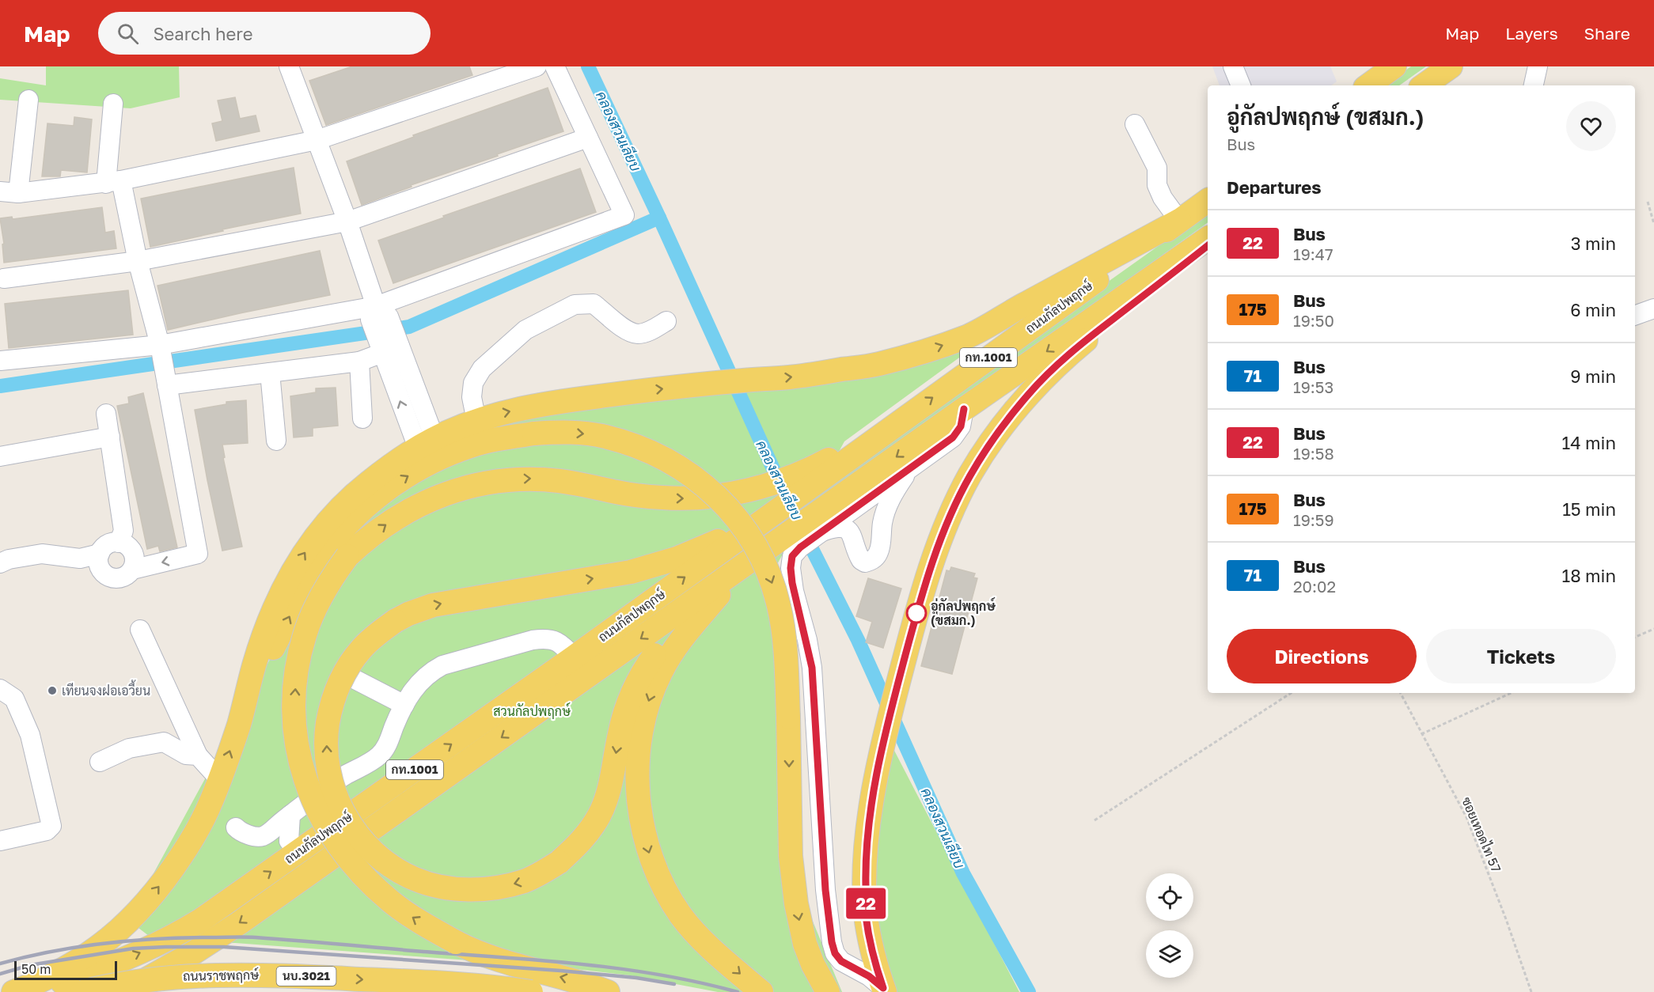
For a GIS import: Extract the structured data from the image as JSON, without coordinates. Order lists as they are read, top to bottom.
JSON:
{
  "streets": {
    "main road": [
      "ถนนกัลปพฤกษ์",
      "กท.1001",
      "ถนนราชพฤกษ์",
      "นบ.3021"
    ],
    "path": ["ซอยเทอดไท 57"]
  },
  "one_way": ["ถนนราชพฤกษ์"],
  "water": ["คลองสวนเลียบ"],
  "parks": ["สวนกัลปพฤกษ์"],
  "places": ["อู่กัลปพฤกษ์ (ขสมก.)", "เทียนจงฝอเอวี้ยน"],
  "lines": ["bus line 22"],
  "scale_bar": "50 m",
  "page": {
    "header": "Map",
    "search": "Search here",
    "nav": ["Map", "Layers", "Share"],
    "on_map": "22",
    "heading": [
      ["อู่กัลปพฤกษ์ (ขสมก.)", "Bus"],
      "Departures"
    ],
    "list": [
      {
        "mark": "22",
        "name": "Bus",
        "note": "19:47",
        "value": "3 min"
      },
      {
        "mark": "175",
        "name": "Bus",
        "note": "19:50",
        "value": "6 min"
      },
      {
        "mark": "71",
        "name": "Bus",
        "note": "19:53",
        "value": "9 min"
      },
      {
        "mark": "22",
        "name": "Bus",
        "note": "19:58",
        "value": "14 min"
      },
      {
        "mark": "175",
        "name": "Bus",
        "note": "19:59",
        "value": "15 min"
      },
      {
        "mark": "71",
        "name": "Bus",
        "note": "20:02",
        "value": "18 min"
      }
    ],
    "buttons": ["Directions", "Tickets"],
    "scale": "50 m"
  }
}
